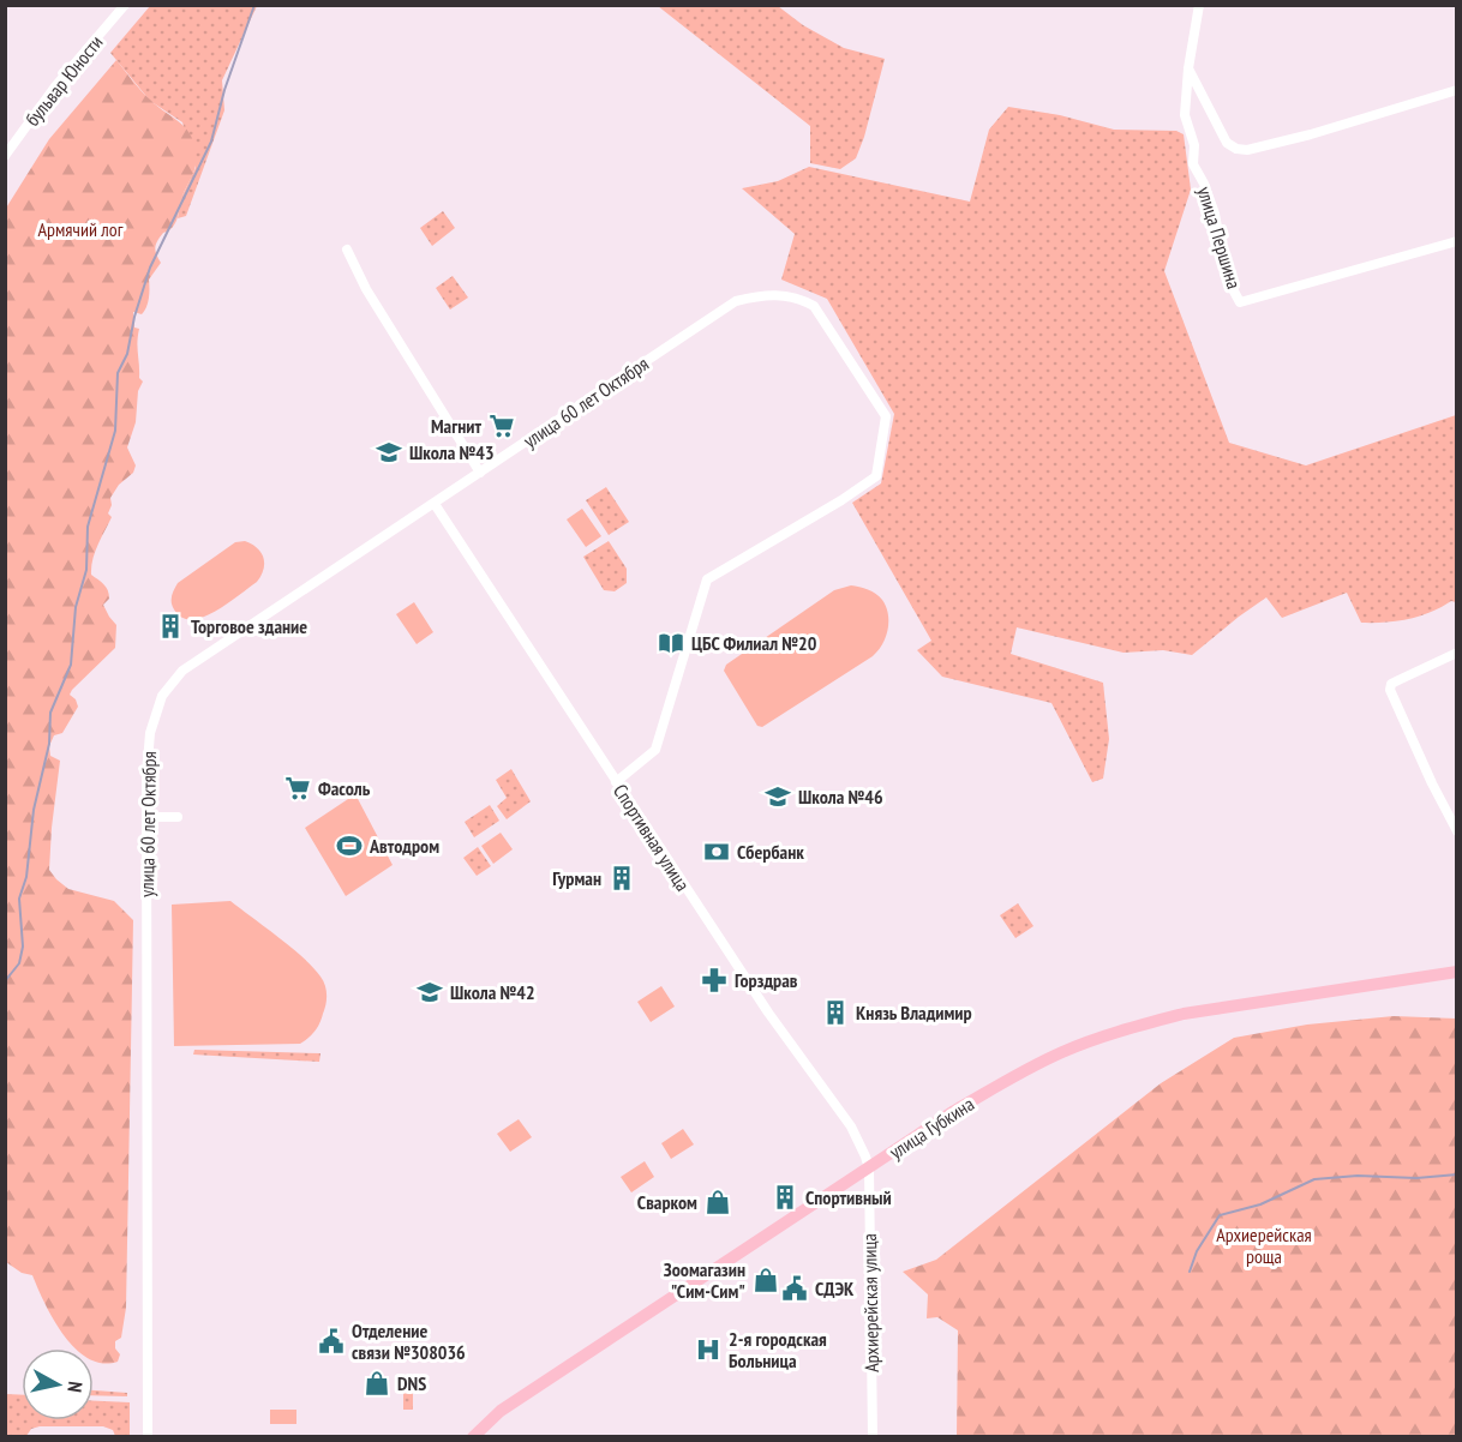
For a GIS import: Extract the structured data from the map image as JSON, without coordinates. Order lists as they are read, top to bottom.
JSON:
{
  "streets": {
    "main road": ["улица Губкина"],
    "street": [
      "бульвар Юности",
      "улица Першина",
      "улица 60 лет Октября",
      "Спортивная улица",
      "Архиерейская улица"
    ]
  },
  "crossings": [
    ["улица 60 лет Октября", "Спортивная улица"],
    ["Спортивная улица", "улица Губкина"],
    ["Спортивная улица", "Архиерейская улица"],
    ["улица Губкина", "Архиерейская улица"]
  ],
  "parks": ["Армячий лог", "Архиерейская роща"],
  "places": {
    "supermarket": ["Магнит", "Фасоль"],
    "school or university": ["Школа №43", "Школа №46", "Школа №42"],
    "building": [
      "Торговое здание",
      "Гурман",
      "Князь Владимир",
      "Спортивный"
    ],
    "library": ["ЦБС Филиал №20"],
    "sports": ["Автодром"],
    "bank": ["Сбербанк"],
    "pharmacy": ["Горздрав"],
    "shop": ["Сварком", "Зоомагазин \"Сим-Сим\"", "DNS"],
    "public building": ["СДЭК", "Отделение связи №308036"],
    "hospital": ["2-я городская Больница"]
  },
  "north": "right"
}
